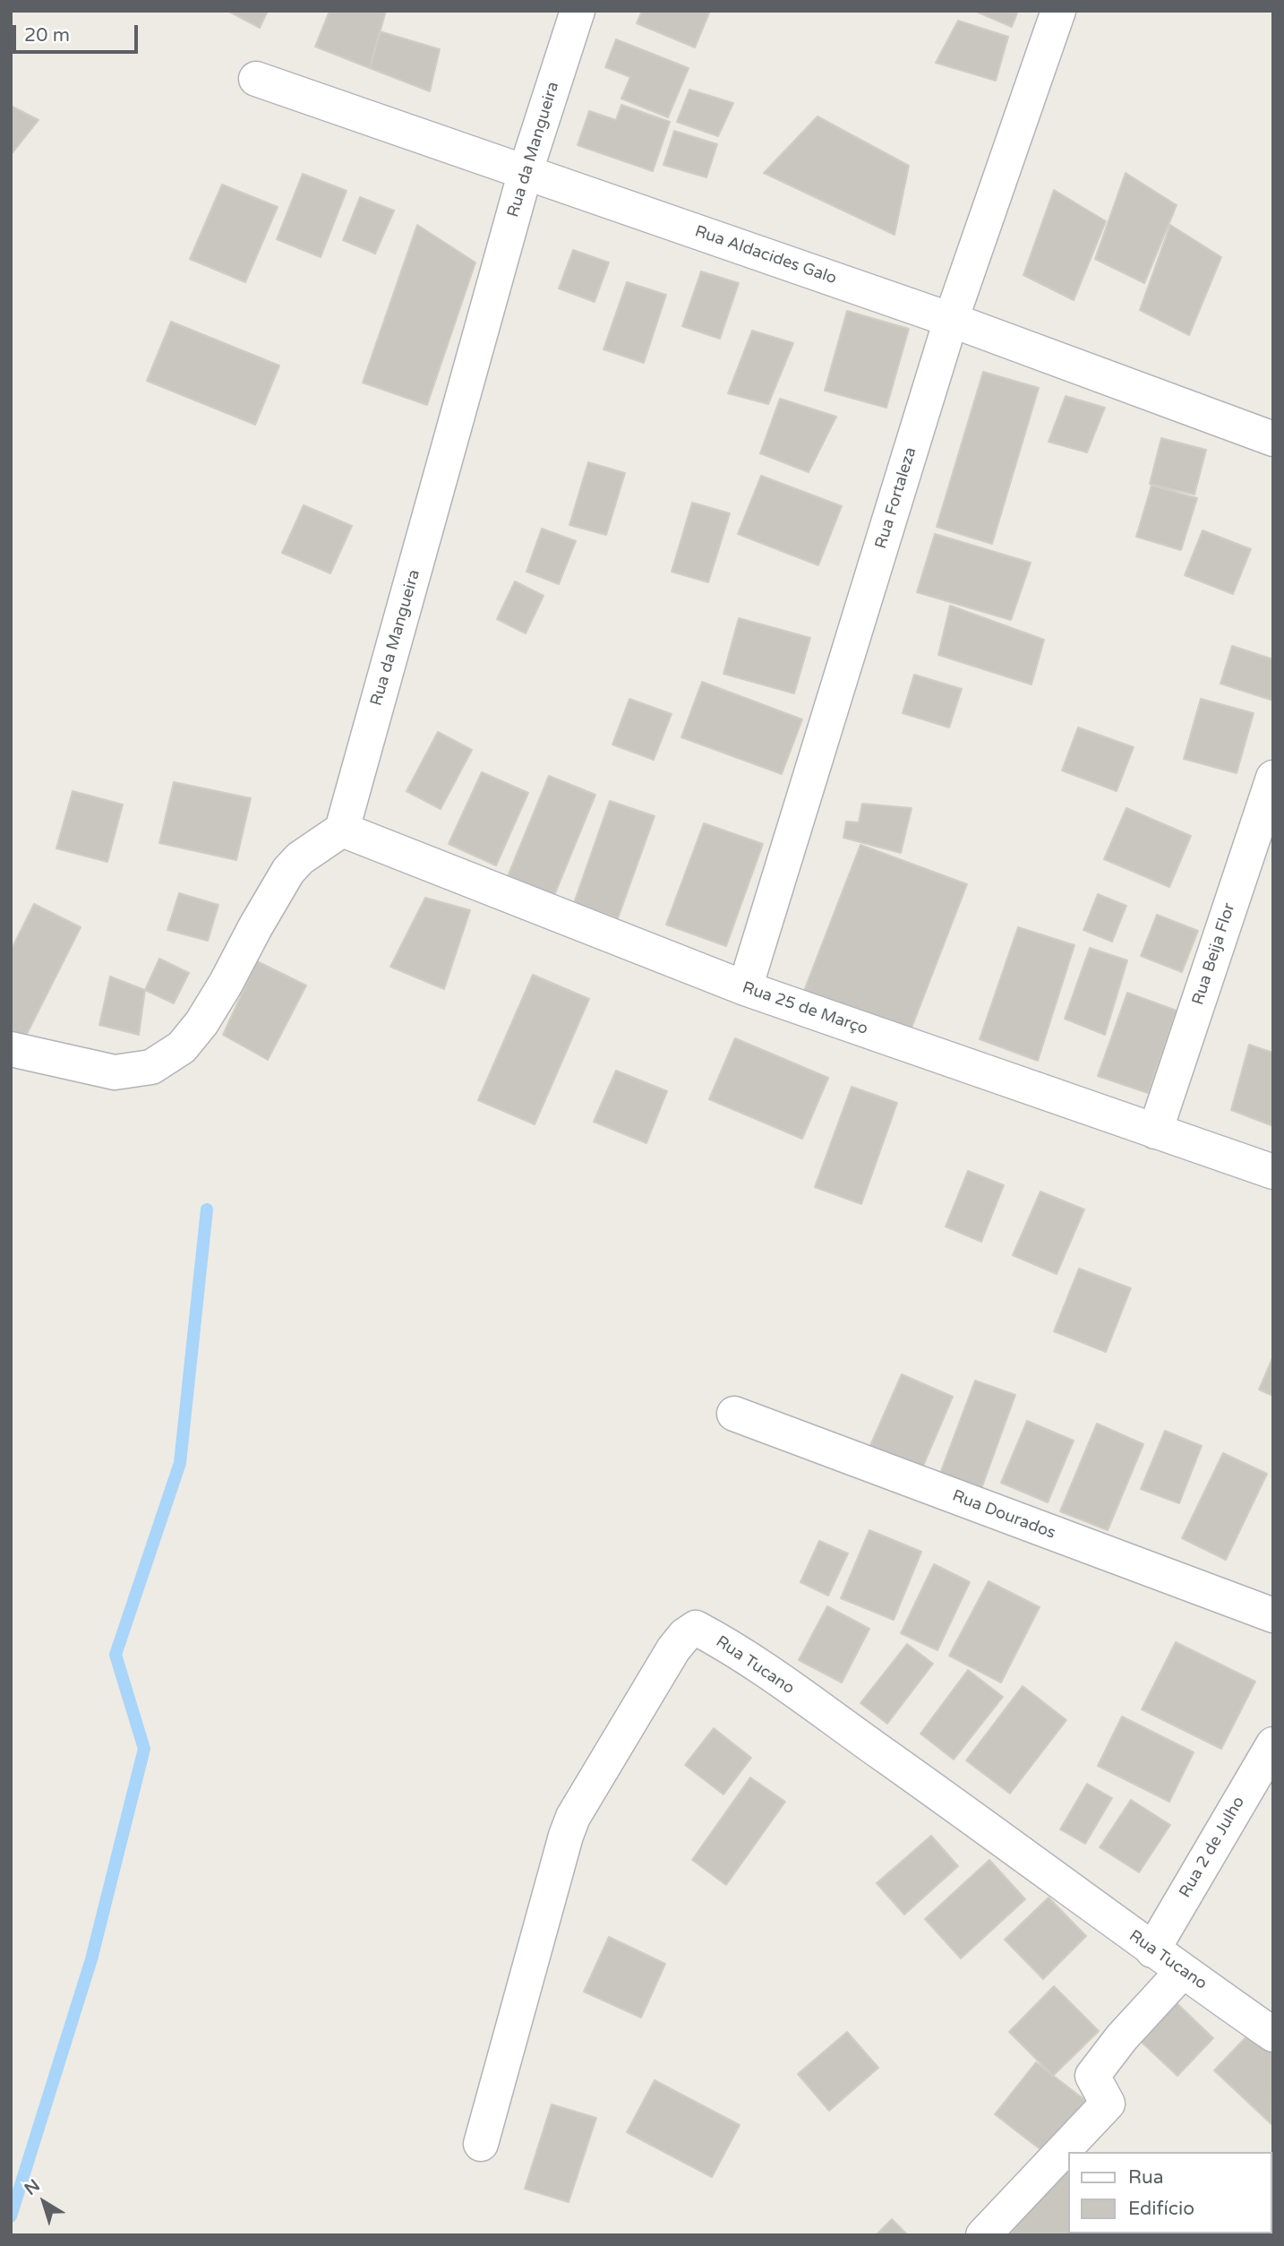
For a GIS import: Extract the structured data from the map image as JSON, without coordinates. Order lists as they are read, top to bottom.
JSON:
{
  "streets": {
    "street": [
      "Rua da Mangueira",
      "Rua Aldacides Galo",
      "Rua Fortaleza",
      "Rua Beija Flor",
      "Rua 25 de Março",
      "Rua Dourados",
      "Rua Tucano",
      "Rua 2 de Julho"
    ]
  },
  "crossings": [
    ["Rua da Mangueira", "Rua Aldacides Galo"],
    ["Rua da Mangueira", "Rua 25 de Março"],
    ["Rua Aldacides Galo", "Rua Fortaleza"],
    ["Rua Fortaleza", "Rua 25 de Março"],
    ["Rua Beija Flor", "Rua 25 de Março"],
    ["Rua Tucano", "Rua 2 de Julho"]
  ],
  "legend": ["Rua", "Edifício"],
  "scale_bar": "20 m",
  "north": "top left"
}
